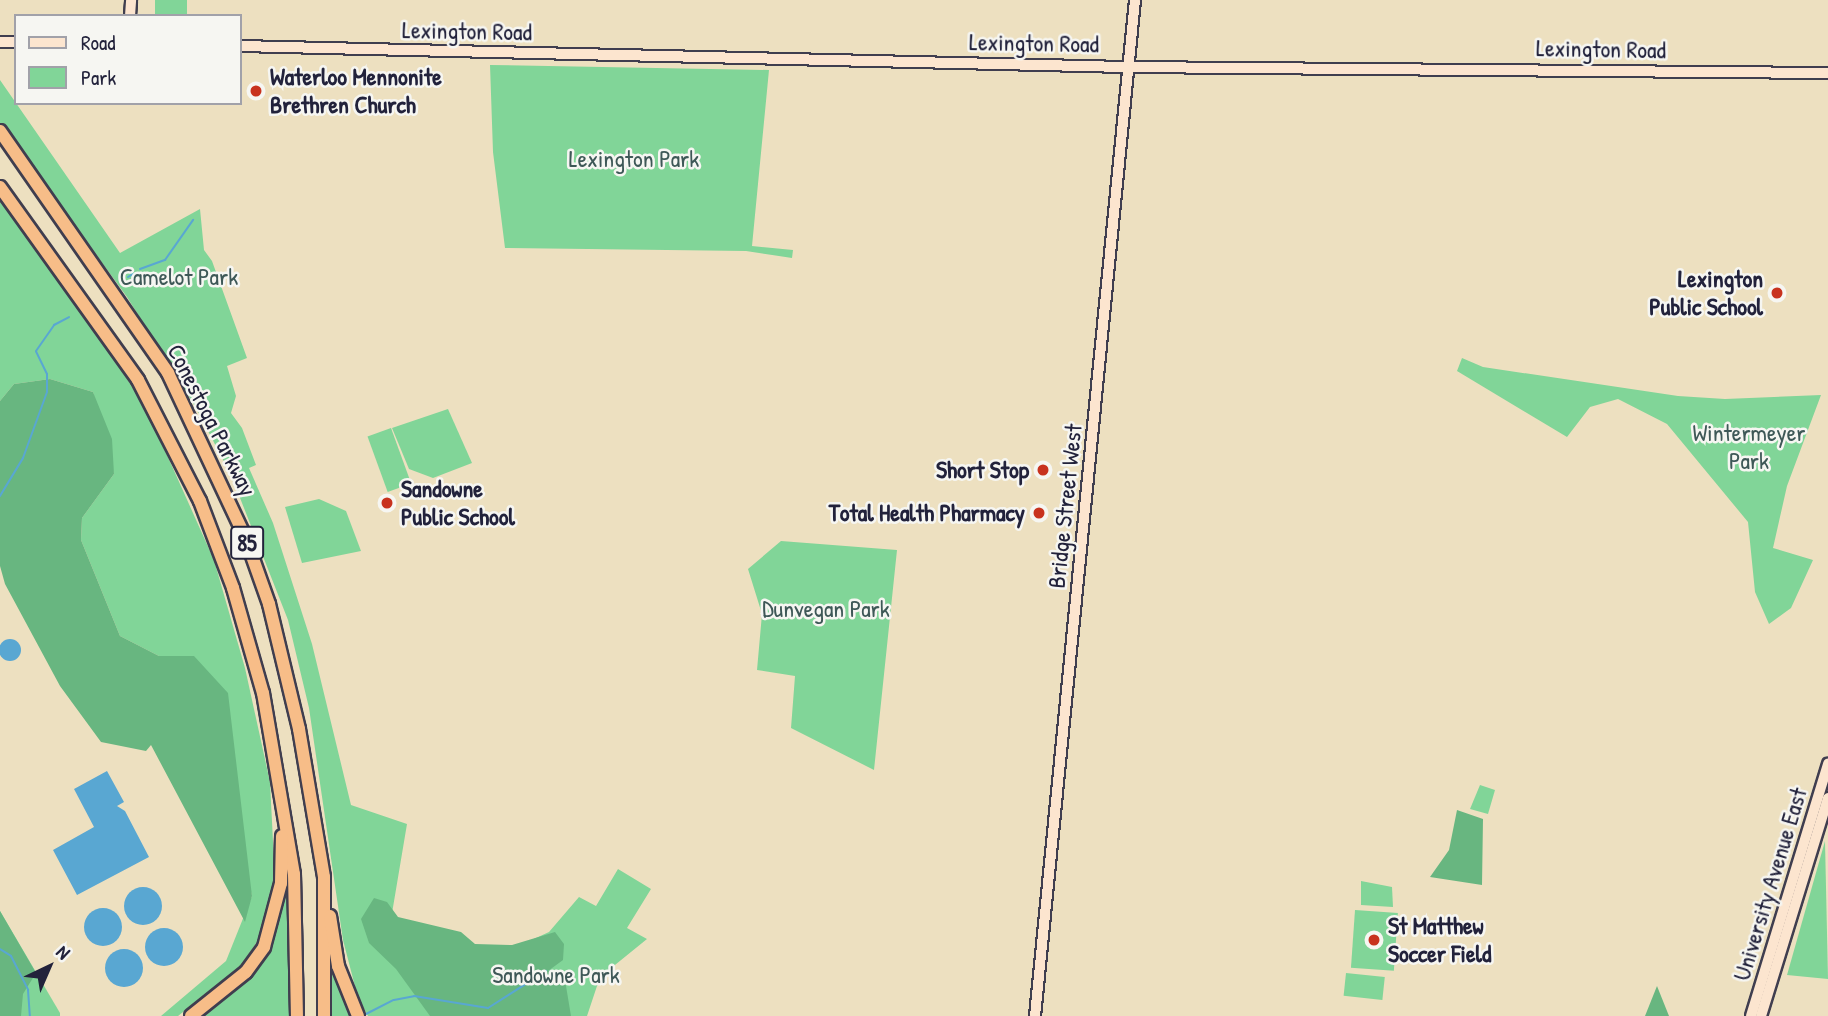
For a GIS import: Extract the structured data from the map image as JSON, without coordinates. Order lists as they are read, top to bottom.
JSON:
{
  "streets": {
    "highway": ["Conestoga Parkway", "85"],
    "main road": ["Lexington Road", "Bridge Street West", "University Avenue East"]
  },
  "crossings": [
    ["Lexington Road", "Bridge Street West"]
  ],
  "parks": [
    "Lexington Park",
    "Camelot Park",
    "Wintermeyer Park",
    "Dunvegan Park",
    "Sandowne Park"
  ],
  "places": [
    "Waterloo Mennonite Brethren Church",
    "Lexington Public School",
    "Short Stop",
    "Sandowne Public School",
    "Total Health Pharmacy",
    "St Matthew Soccer Field"
  ],
  "legend": ["Road", "Park"],
  "north": "top right"
}
